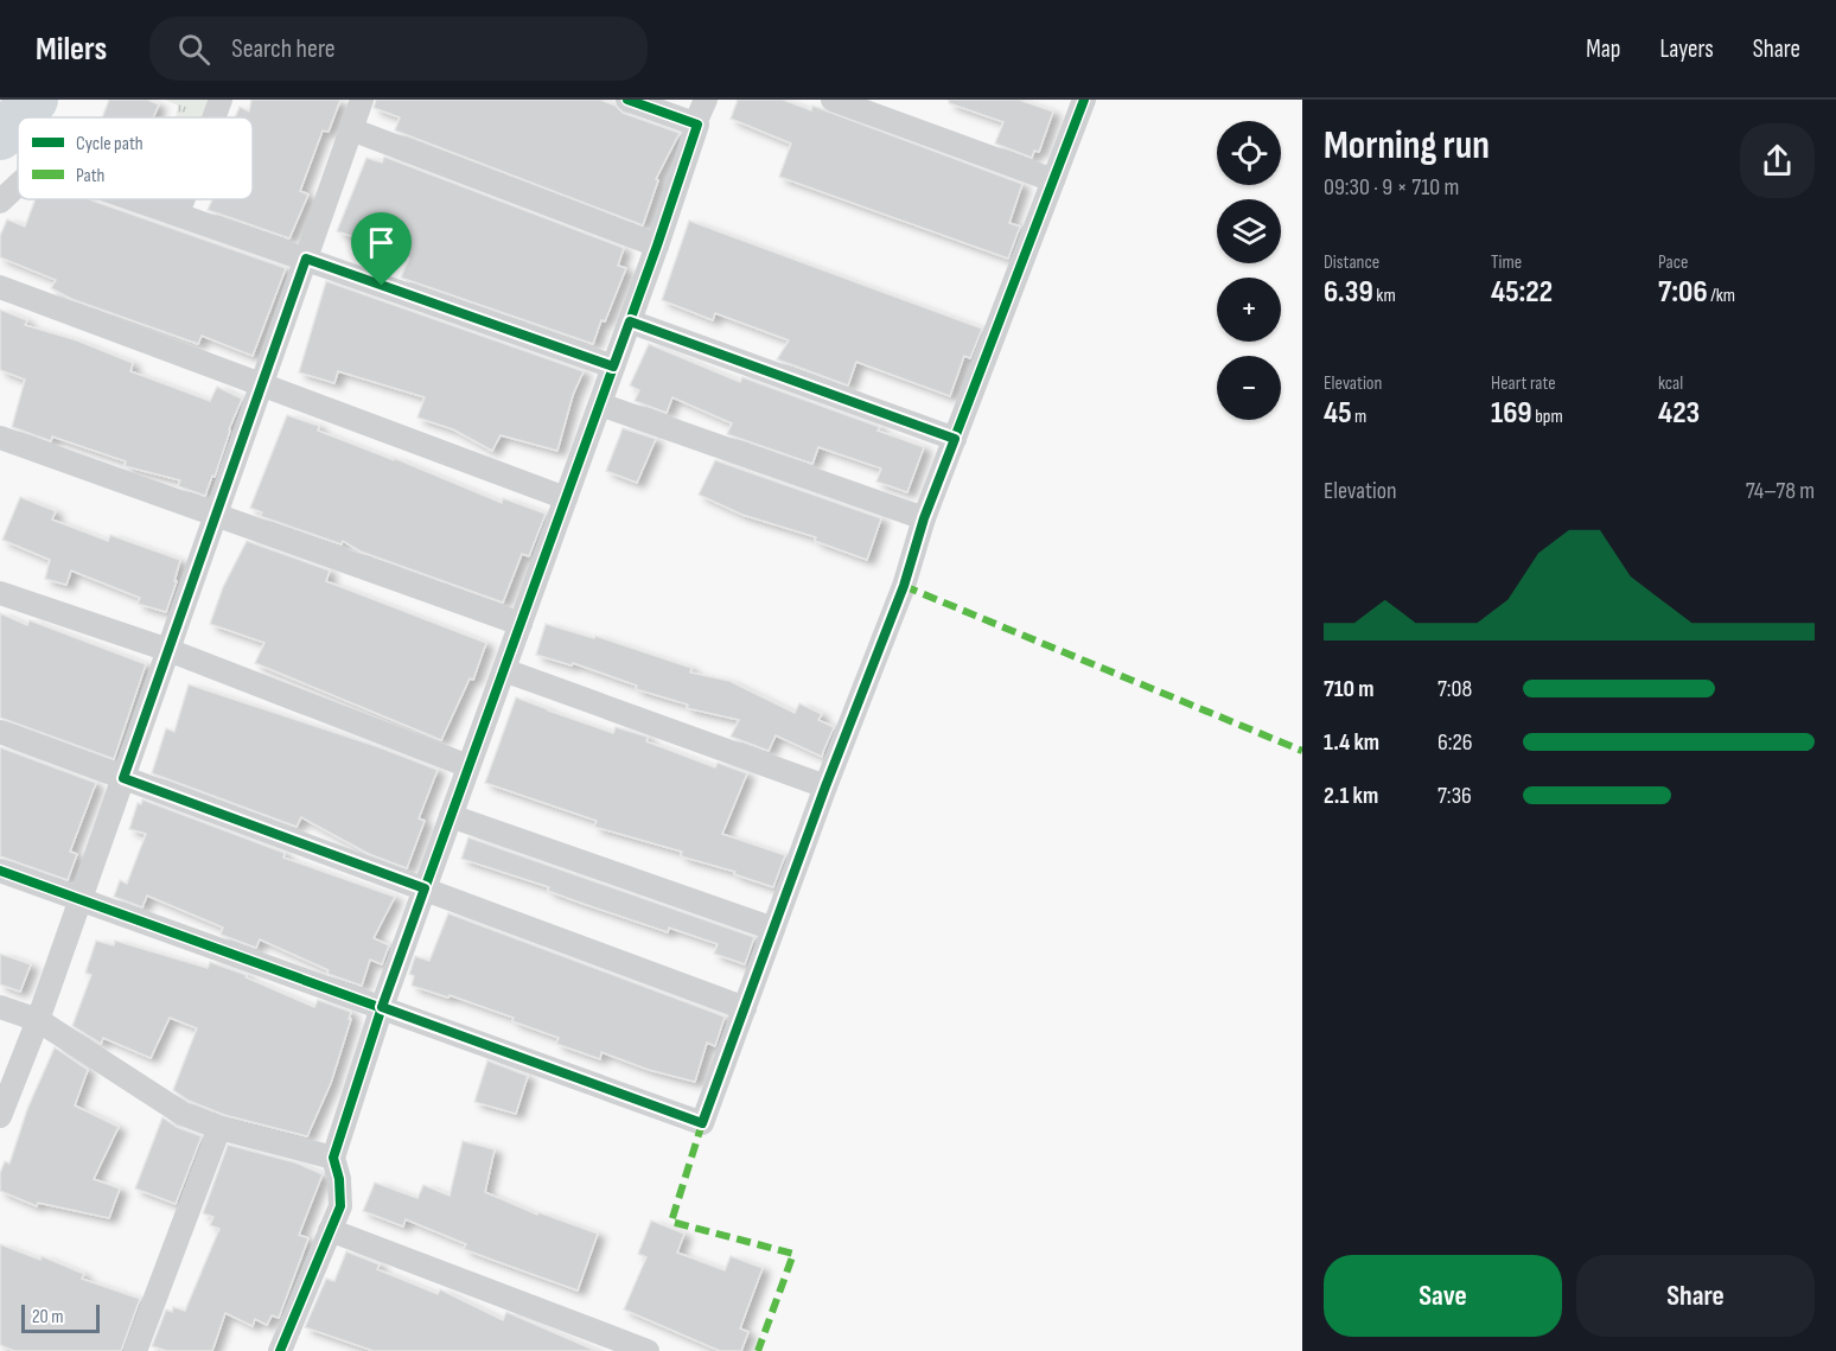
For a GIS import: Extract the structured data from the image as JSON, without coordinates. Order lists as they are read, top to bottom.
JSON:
{
  "legend": ["Cycle path", "Path"],
  "scale_bar": "20 m",
  "page": {
    "header": "Milers",
    "search": "Search here",
    "nav": ["Map", "Layers", "Share"],
    "heading": ["Morning run", "09:30 · 9 × 710 m"],
    "map_buttons": ["+", "−"],
    "stats": [
      ["Distance", "6.39 km"],
      ["Time", "45:22"],
      ["Pace", "7:06 /km"],
      ["Elevation", "45 m"],
      ["Heart rate", "169 bpm"],
      ["kcal", "423"]
    ],
    "chart": ["Elevation", "74–78 m"],
    "list": [
      {
        "name": "710 m",
        "note": "7:08"
      },
      {
        "name": "1.4 km",
        "note": "6:26"
      },
      {
        "name": "2.1 km",
        "note": "7:36"
      }
    ],
    "buttons": ["Save", "Share"],
    "scale": "20 m"
  }
}
